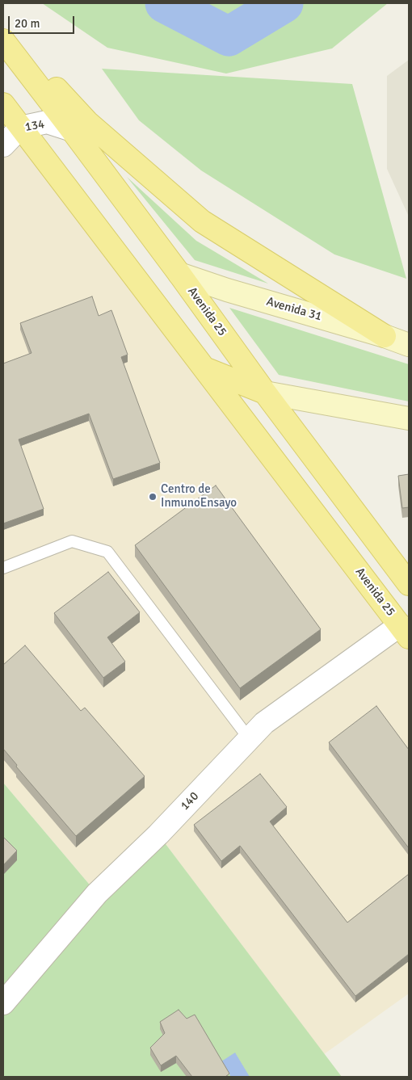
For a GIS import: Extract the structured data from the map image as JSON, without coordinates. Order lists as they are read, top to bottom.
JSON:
{
  "streets": {
    "main road": ["Avenida 31", "Avenida 25"],
    "street": ["134", "140"]
  },
  "crossings": [
    ["134", "Avenida 25"],
    ["Avenida 31", "Avenida 25"],
    ["Avenida 25", "140"]
  ],
  "places": ["Centro de InmunoEnsayo"],
  "scale_bar": "20 m"
}
